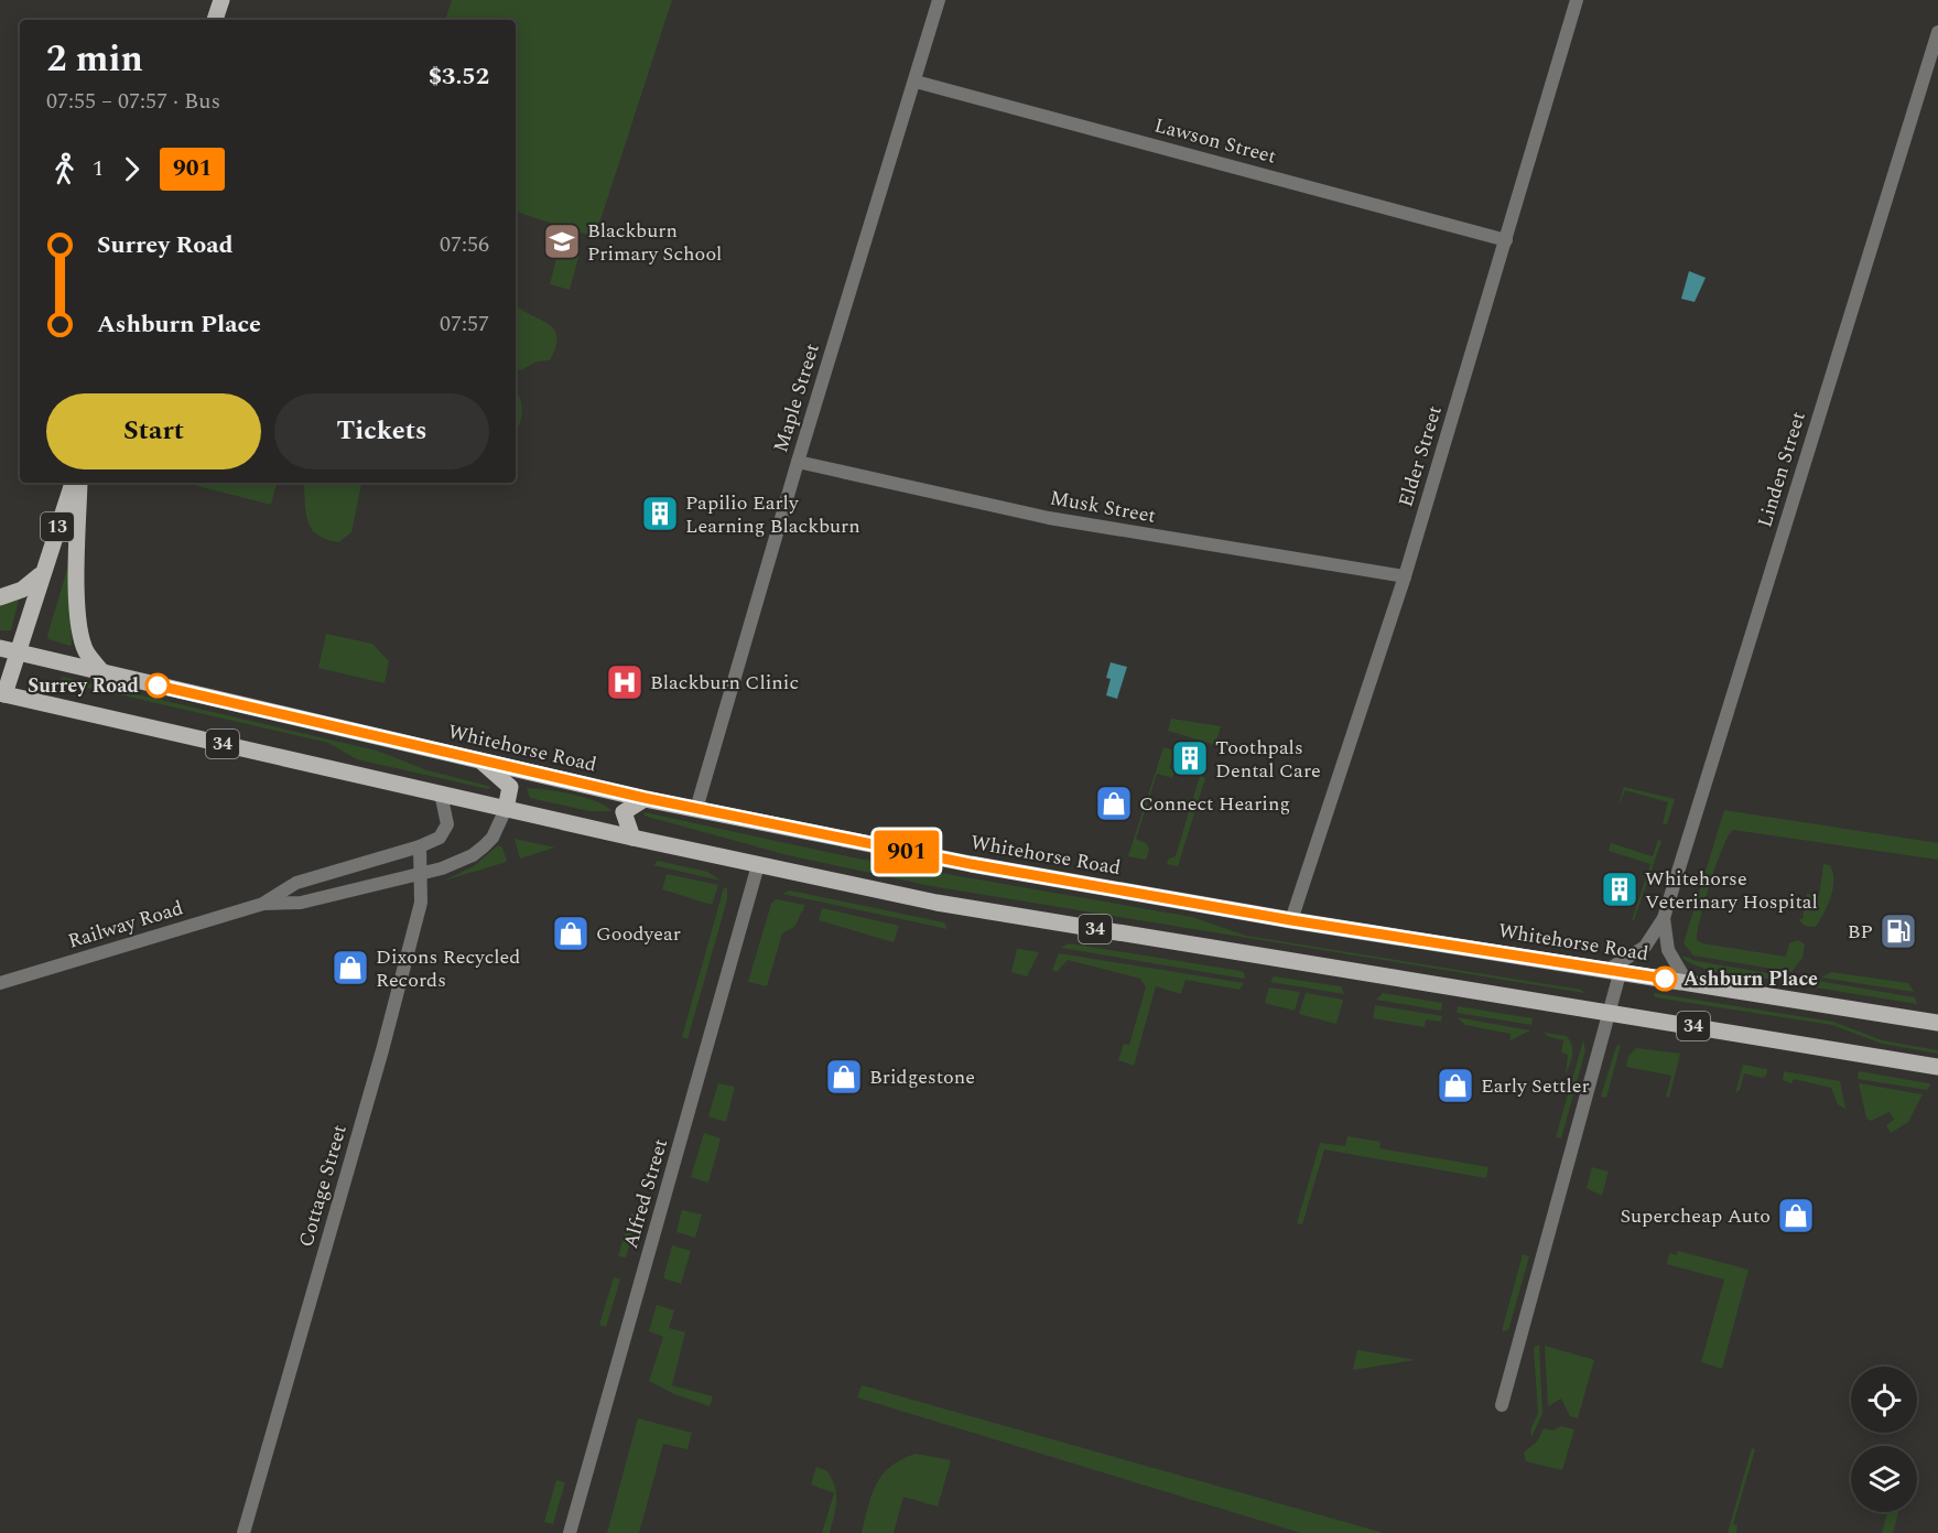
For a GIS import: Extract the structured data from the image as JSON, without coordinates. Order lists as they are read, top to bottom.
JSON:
{
  "streets": {
    "main road": ["13", "34", "Whitehorse Road"],
    "street": [
      "Lawson Street",
      "Maple Street",
      "Elder Street",
      "Linden Street",
      "Musk Street",
      "Railway Road",
      "Cottage Street",
      "Alfred Street"
    ]
  },
  "crossings": [
    ["Lawson Street", "Maple Street"],
    ["Lawson Street", "Elder Street"],
    ["Maple Street", "Musk Street"],
    ["Maple Street", "Whitehorse Road"],
    ["Elder Street", "Musk Street"],
    ["Elder Street", "Whitehorse Road"],
    ["Linden Street", "Whitehorse Road"],
    ["13", "34"],
    ["13", "Whitehorse Road"],
    ["34", "Railway Road"],
    ["34", "Alfred Street"],
    ["Railway Road", "Cottage Street"]
  ],
  "places": {
    "school or university": ["Blackburn Primary School"],
    "building": ["Papilio Early Learning Blackburn", "Toothpals Dental Care", "Whitehorse Veterinary Hospital"],
    "hospital": ["Blackburn Clinic"],
    "other": ["Surrey Road", "Ashburn Place"],
    "shop": [
      "Connect Hearing",
      "Goodyear",
      "Dixons Recycled Records",
      "Bridgestone",
      "Early Settler",
      "Supercheap Auto"
    ],
    "fuel station": ["BP"]
  },
  "lines": ["bus line 901"],
  "page": {
    "on_map": "901",
    "heading": ["2 min", "07:55 – 07:57 · Bus", "$3.52"],
    "legs": ["1", "901"],
    "list": [
      {
        "name": "Surrey Road",
        "value": "07:56"
      },
      {
        "name": "Ashburn Place",
        "value": "07:57"
      }
    ],
    "buttons": ["Start", "Tickets"]
  }
}
